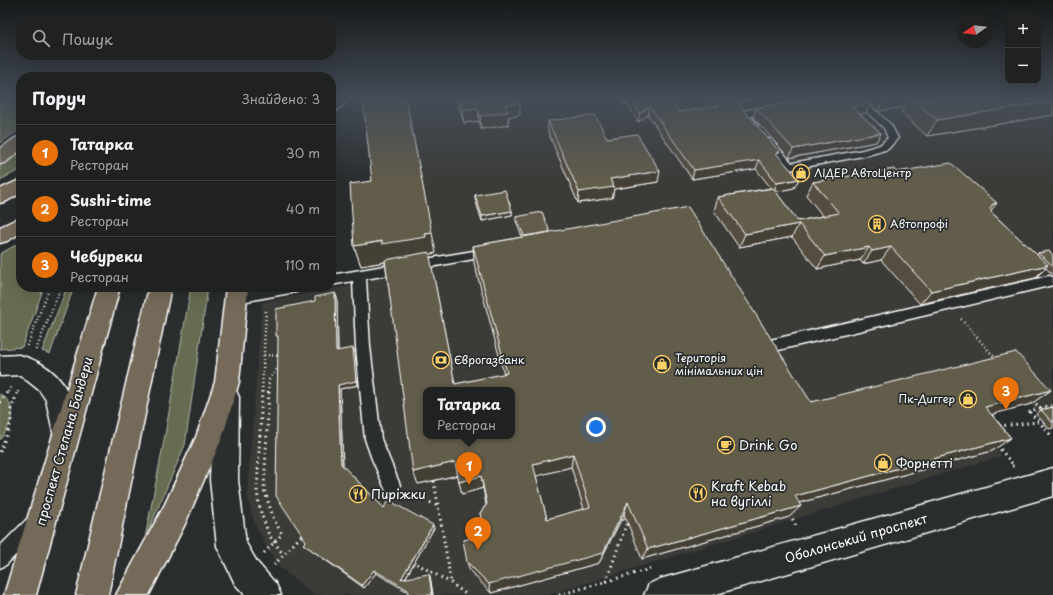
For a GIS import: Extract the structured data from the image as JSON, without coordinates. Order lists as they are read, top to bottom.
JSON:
{
  "streets": {
    "main road": ["проспект Степана Бандери", "Оболонський проспект"]
  },
  "places": {
    "shop": [
      "ЛІДЕР АвтоЦентр",
      "Територія мінімальних цін",
      "Пк-Диггер",
      "Форнетті"
    ],
    "building": ["Автопрофі"],
    "bank": ["Єврогазбанк"],
    "cafe": ["Drink Go"],
    "restaurant": ["Kraft Kebab на вугіллі", "Пиріжки"]
  },
  "north": "left",
  "page": {
    "map_buttons": ["+", "−"],
    "search": "Пошук",
    "heading": ["Поруч", "Знайдено: 3"],
    "list": [
      {
        "mark": "1",
        "name": "Татарка",
        "note": "Ресторан",
        "value": "30 m"
      },
      {
        "mark": "2",
        "name": "Sushi-time",
        "note": "Ресторан",
        "value": "40 m"
      },
      {
        "mark": "3",
        "name": "Чебуреки",
        "note": "Ресторан",
        "value": "110 m"
      }
    ],
    "pins": ["3", "1", "2"],
    "popup": ["Татарка", "Ресторан"]
  }
}
